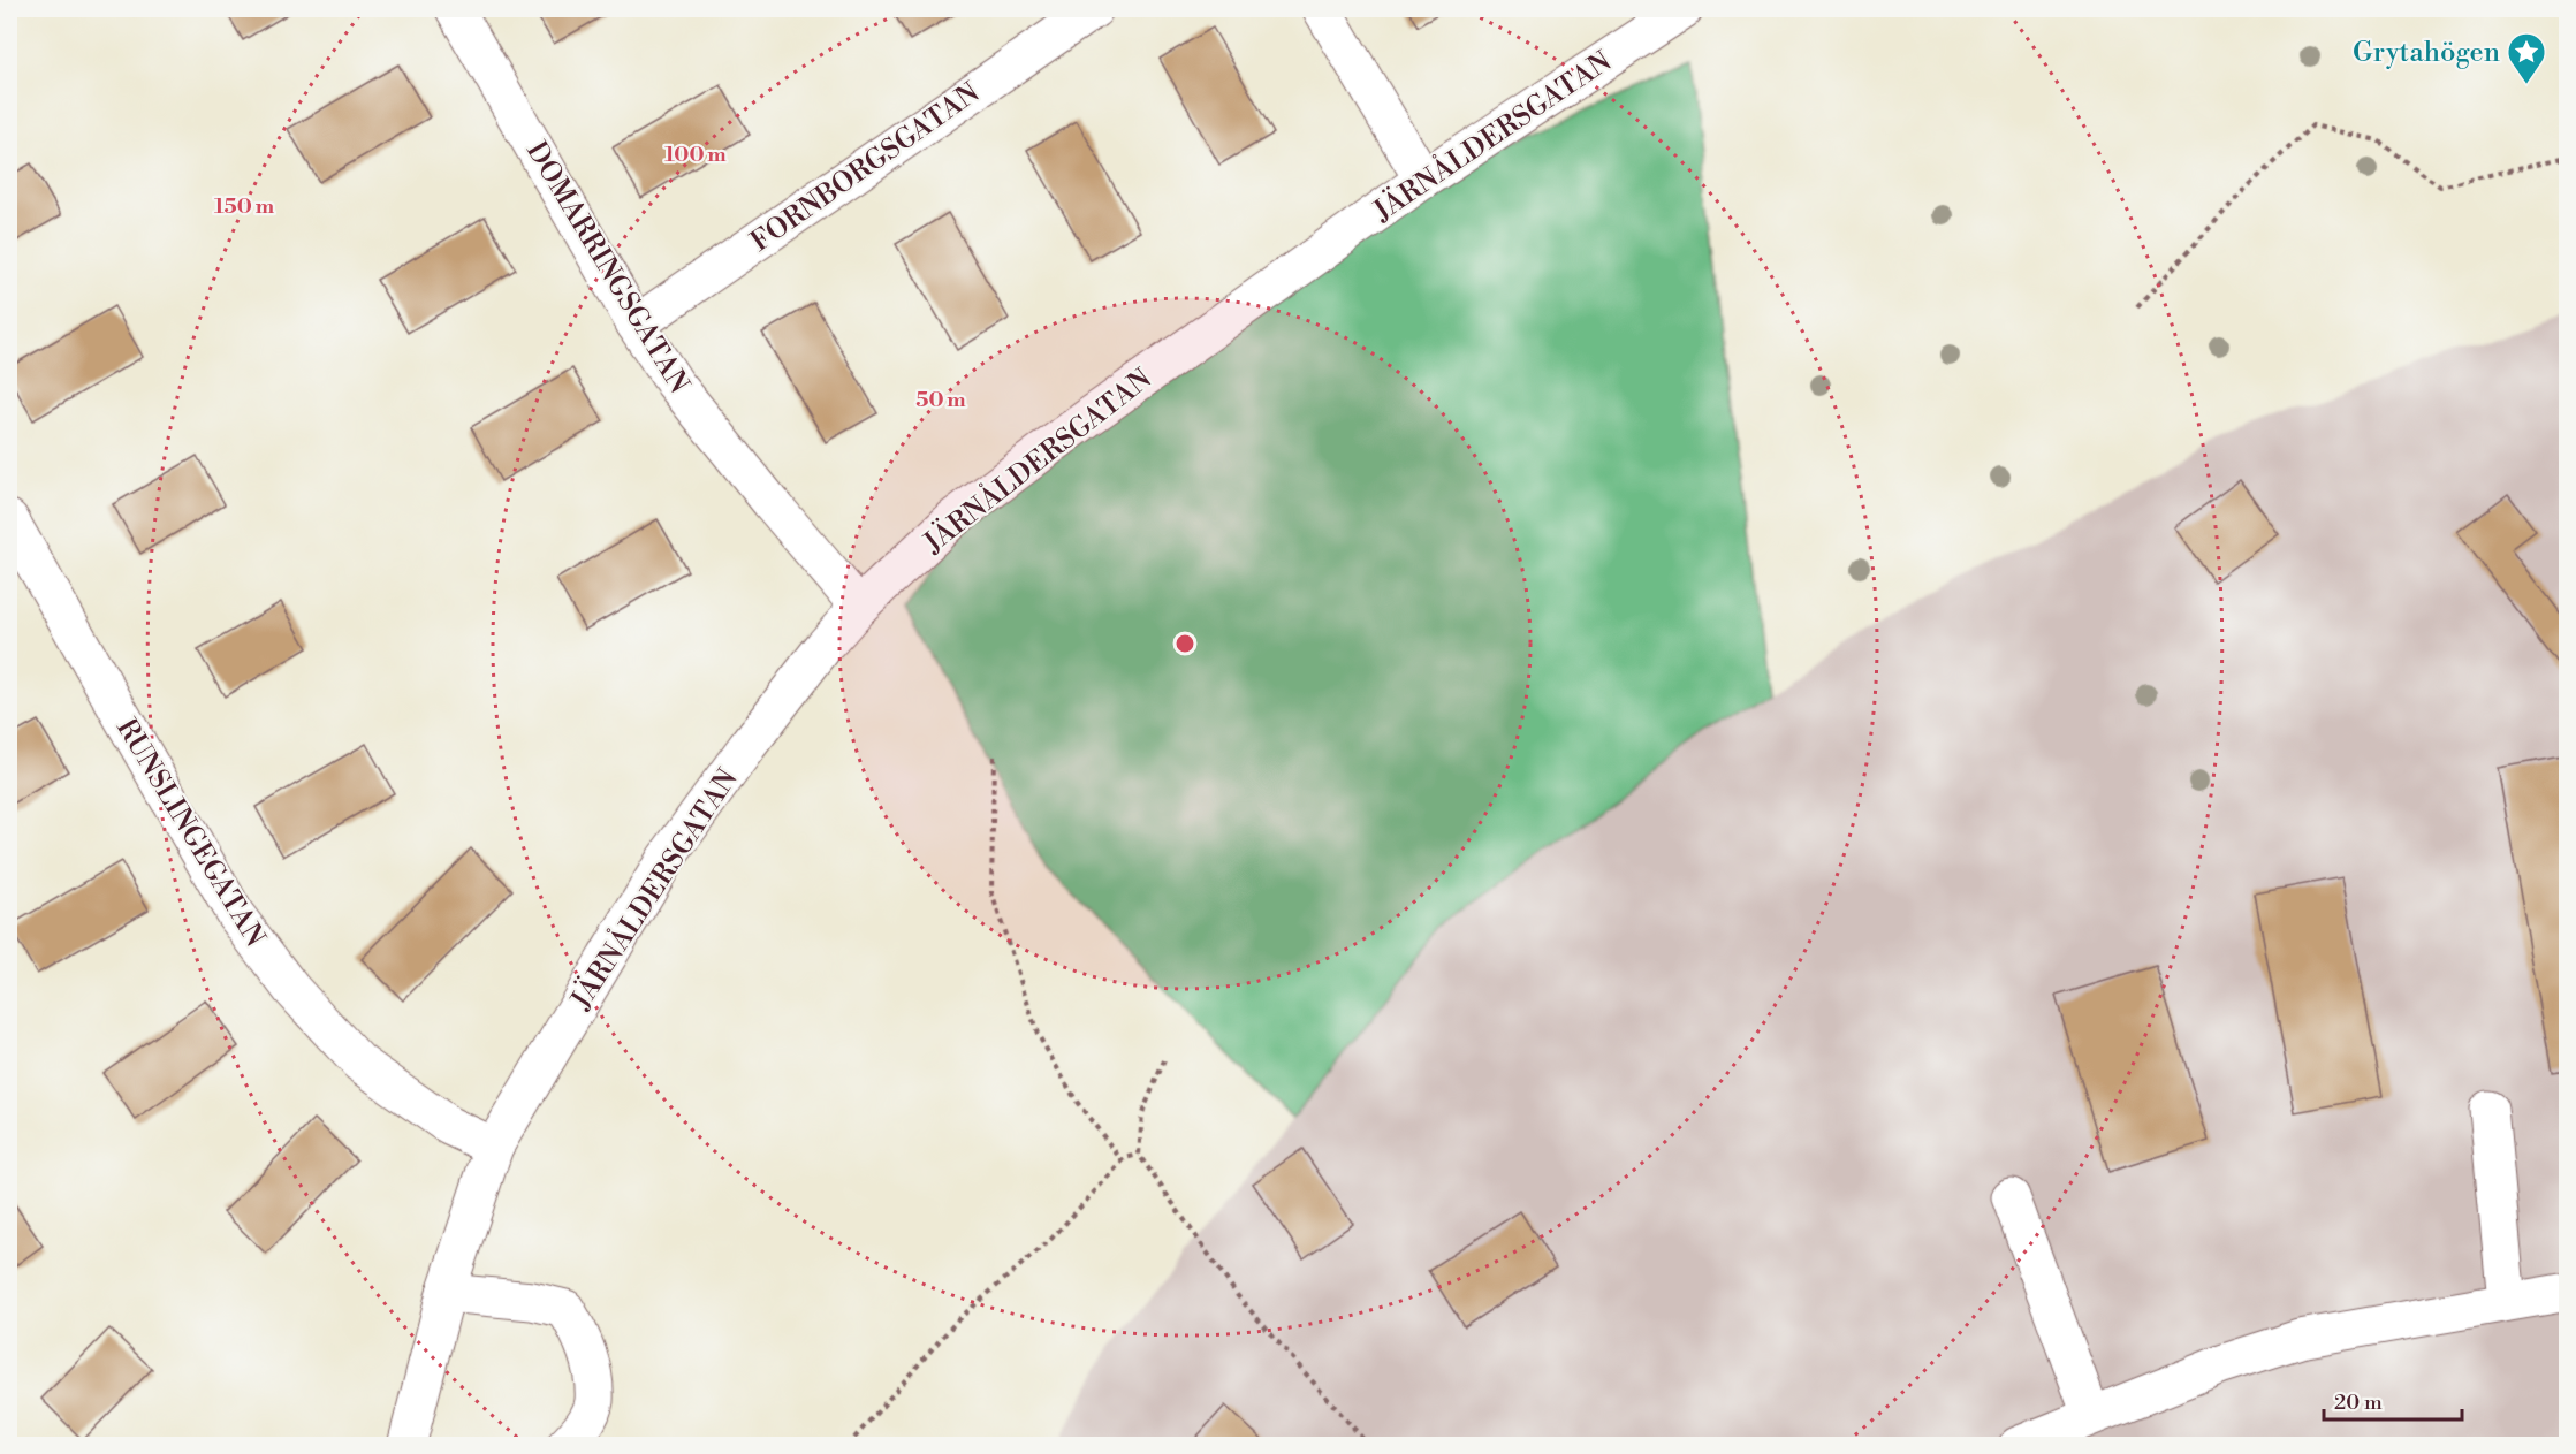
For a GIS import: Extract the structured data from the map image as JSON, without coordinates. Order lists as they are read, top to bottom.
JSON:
{
  "streets": {
    "street": [
      "JÄRNÅLDERSGATAN",
      "FORNBORGSGATAN",
      "DOMARRINGSGATAN",
      "RUNSLINGEGATAN"
    ]
  },
  "crossings": [
    ["JÄRNÅLDERSGATAN", "DOMARRINGSGATAN"],
    ["JÄRNÅLDERSGATAN", "RUNSLINGEGATAN"],
    ["FORNBORGSGATAN", "DOMARRINGSGATAN"]
  ],
  "places": {
    "place": ["Grytahögen"]
  },
  "scale_bar": "20 m",
  "rings": ["100 m", "150 m", "50 m"]
}
